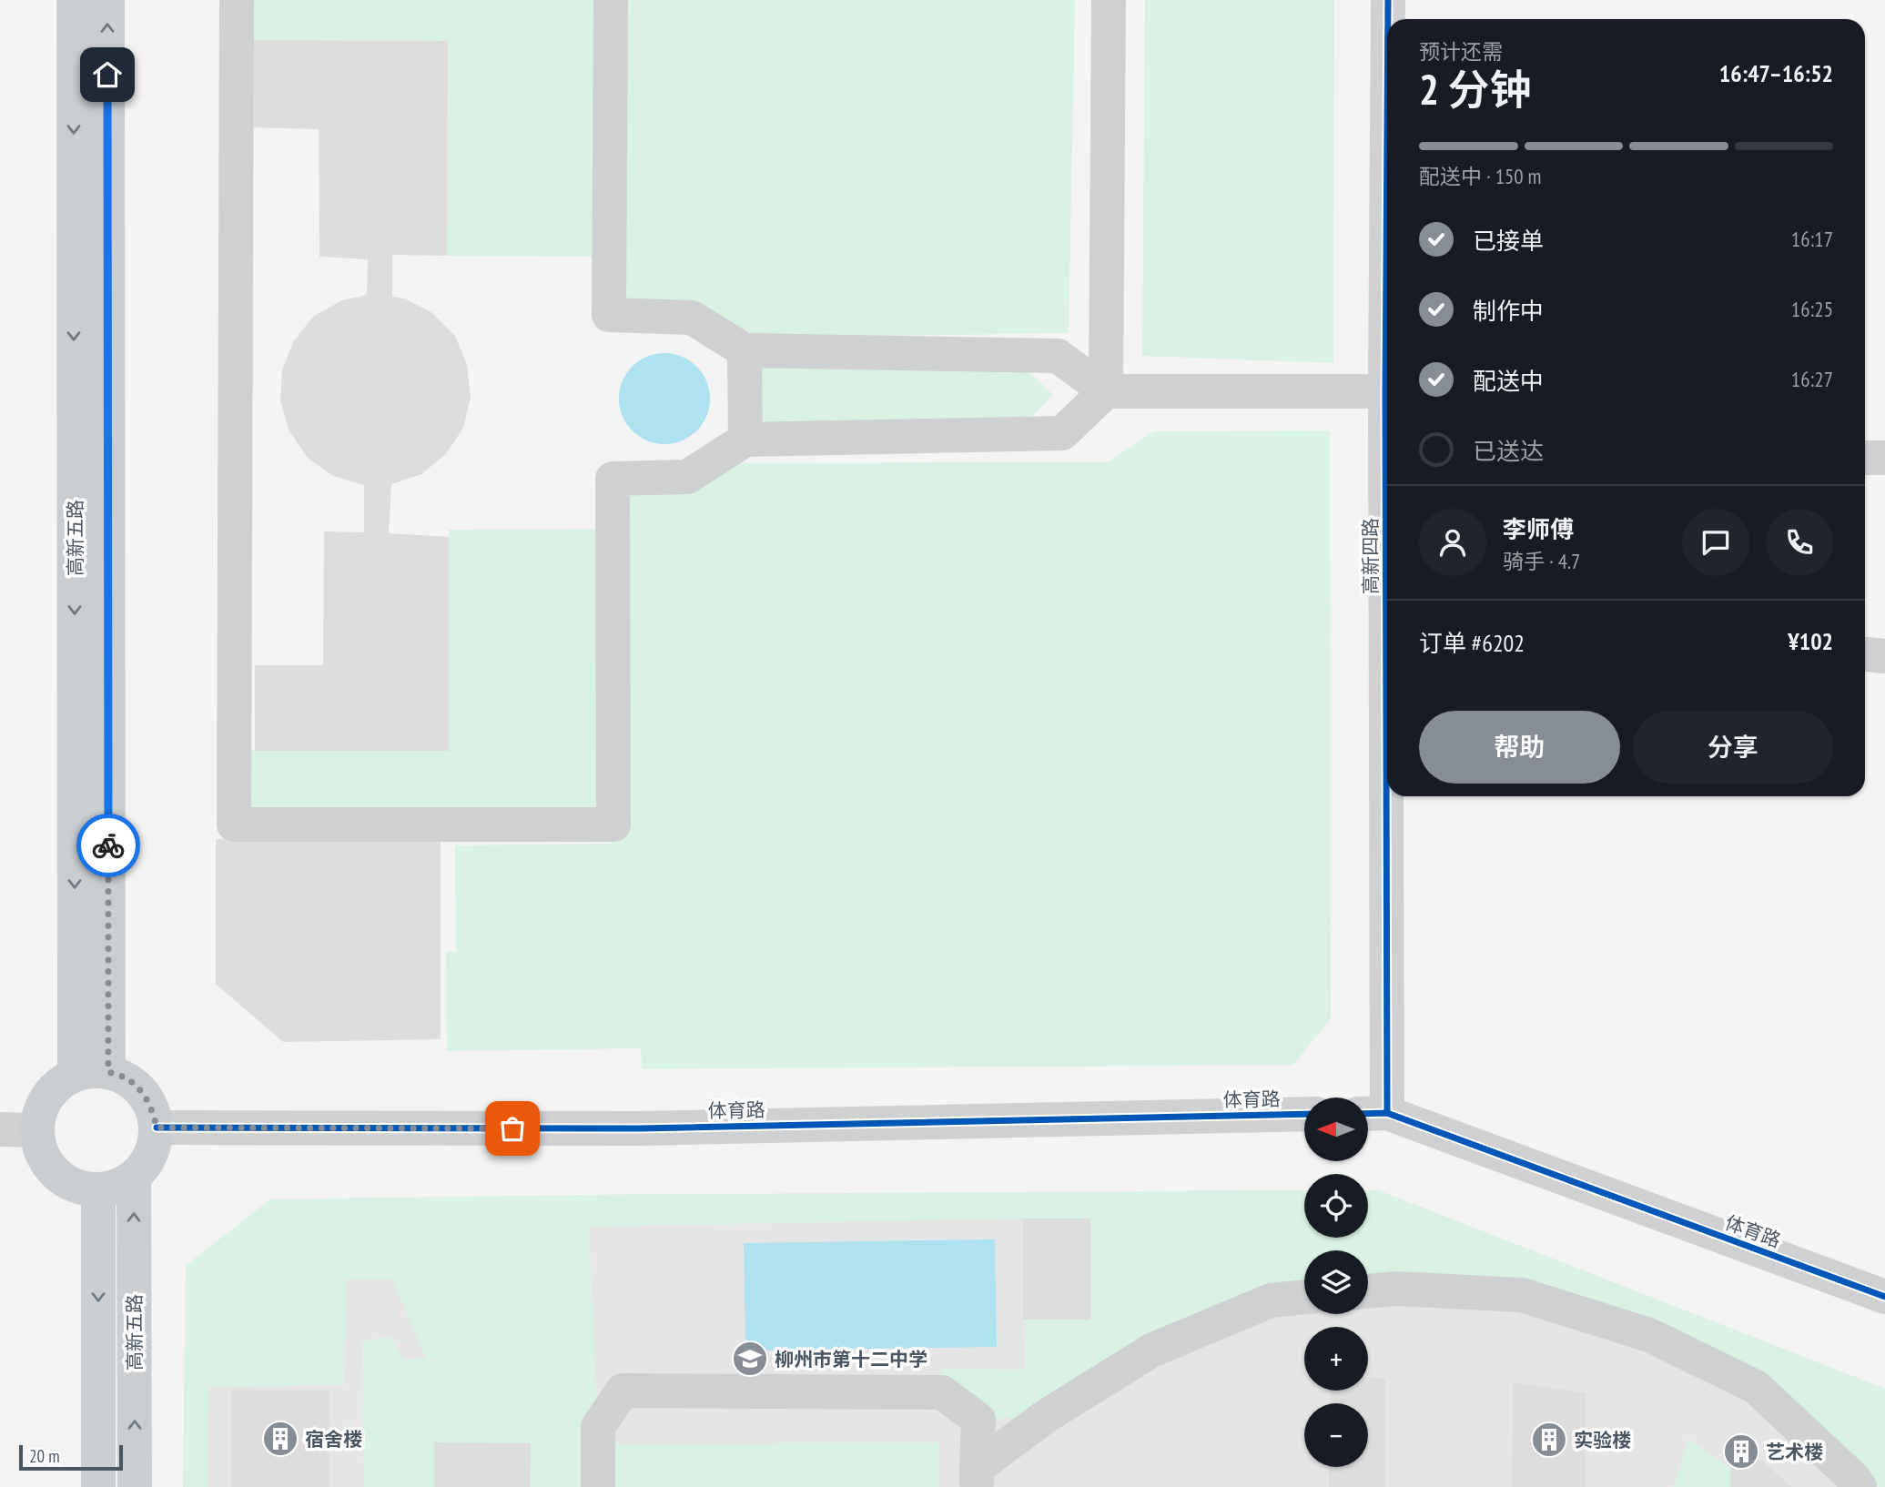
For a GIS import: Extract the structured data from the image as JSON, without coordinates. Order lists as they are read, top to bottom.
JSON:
{
  "streets": {
    "main road": ["高新五路"],
    "street": ["高新四路", "体育路"]
  },
  "crossings": [
    ["高新五路", "体育路"],
    ["高新四路", "体育路"]
  ],
  "places": {
    "school or university": ["柳州市第十二中学"],
    "building": ["宿舍楼", "实验楼", "艺术楼"]
  },
  "scale_bar": "20 m",
  "north": "left",
  "page": {
    "heading": ["2 分钟", "预计还需", "16:47–16:52"],
    "panel": [
      "李师傅",
      "骑手 · 4.7",
      "订单 #6202",
      "¥102"
    ],
    "bar": "配送中 · 150 m",
    "list": [
      ["已接单", "16:17"],
      ["制作中", "16:25"],
      ["配送中", "16:27"],
      "已送达"
    ],
    "buttons": ["帮助", "分享"],
    "map_buttons": ["+", "−"],
    "scale": "20 m"
  }
}
